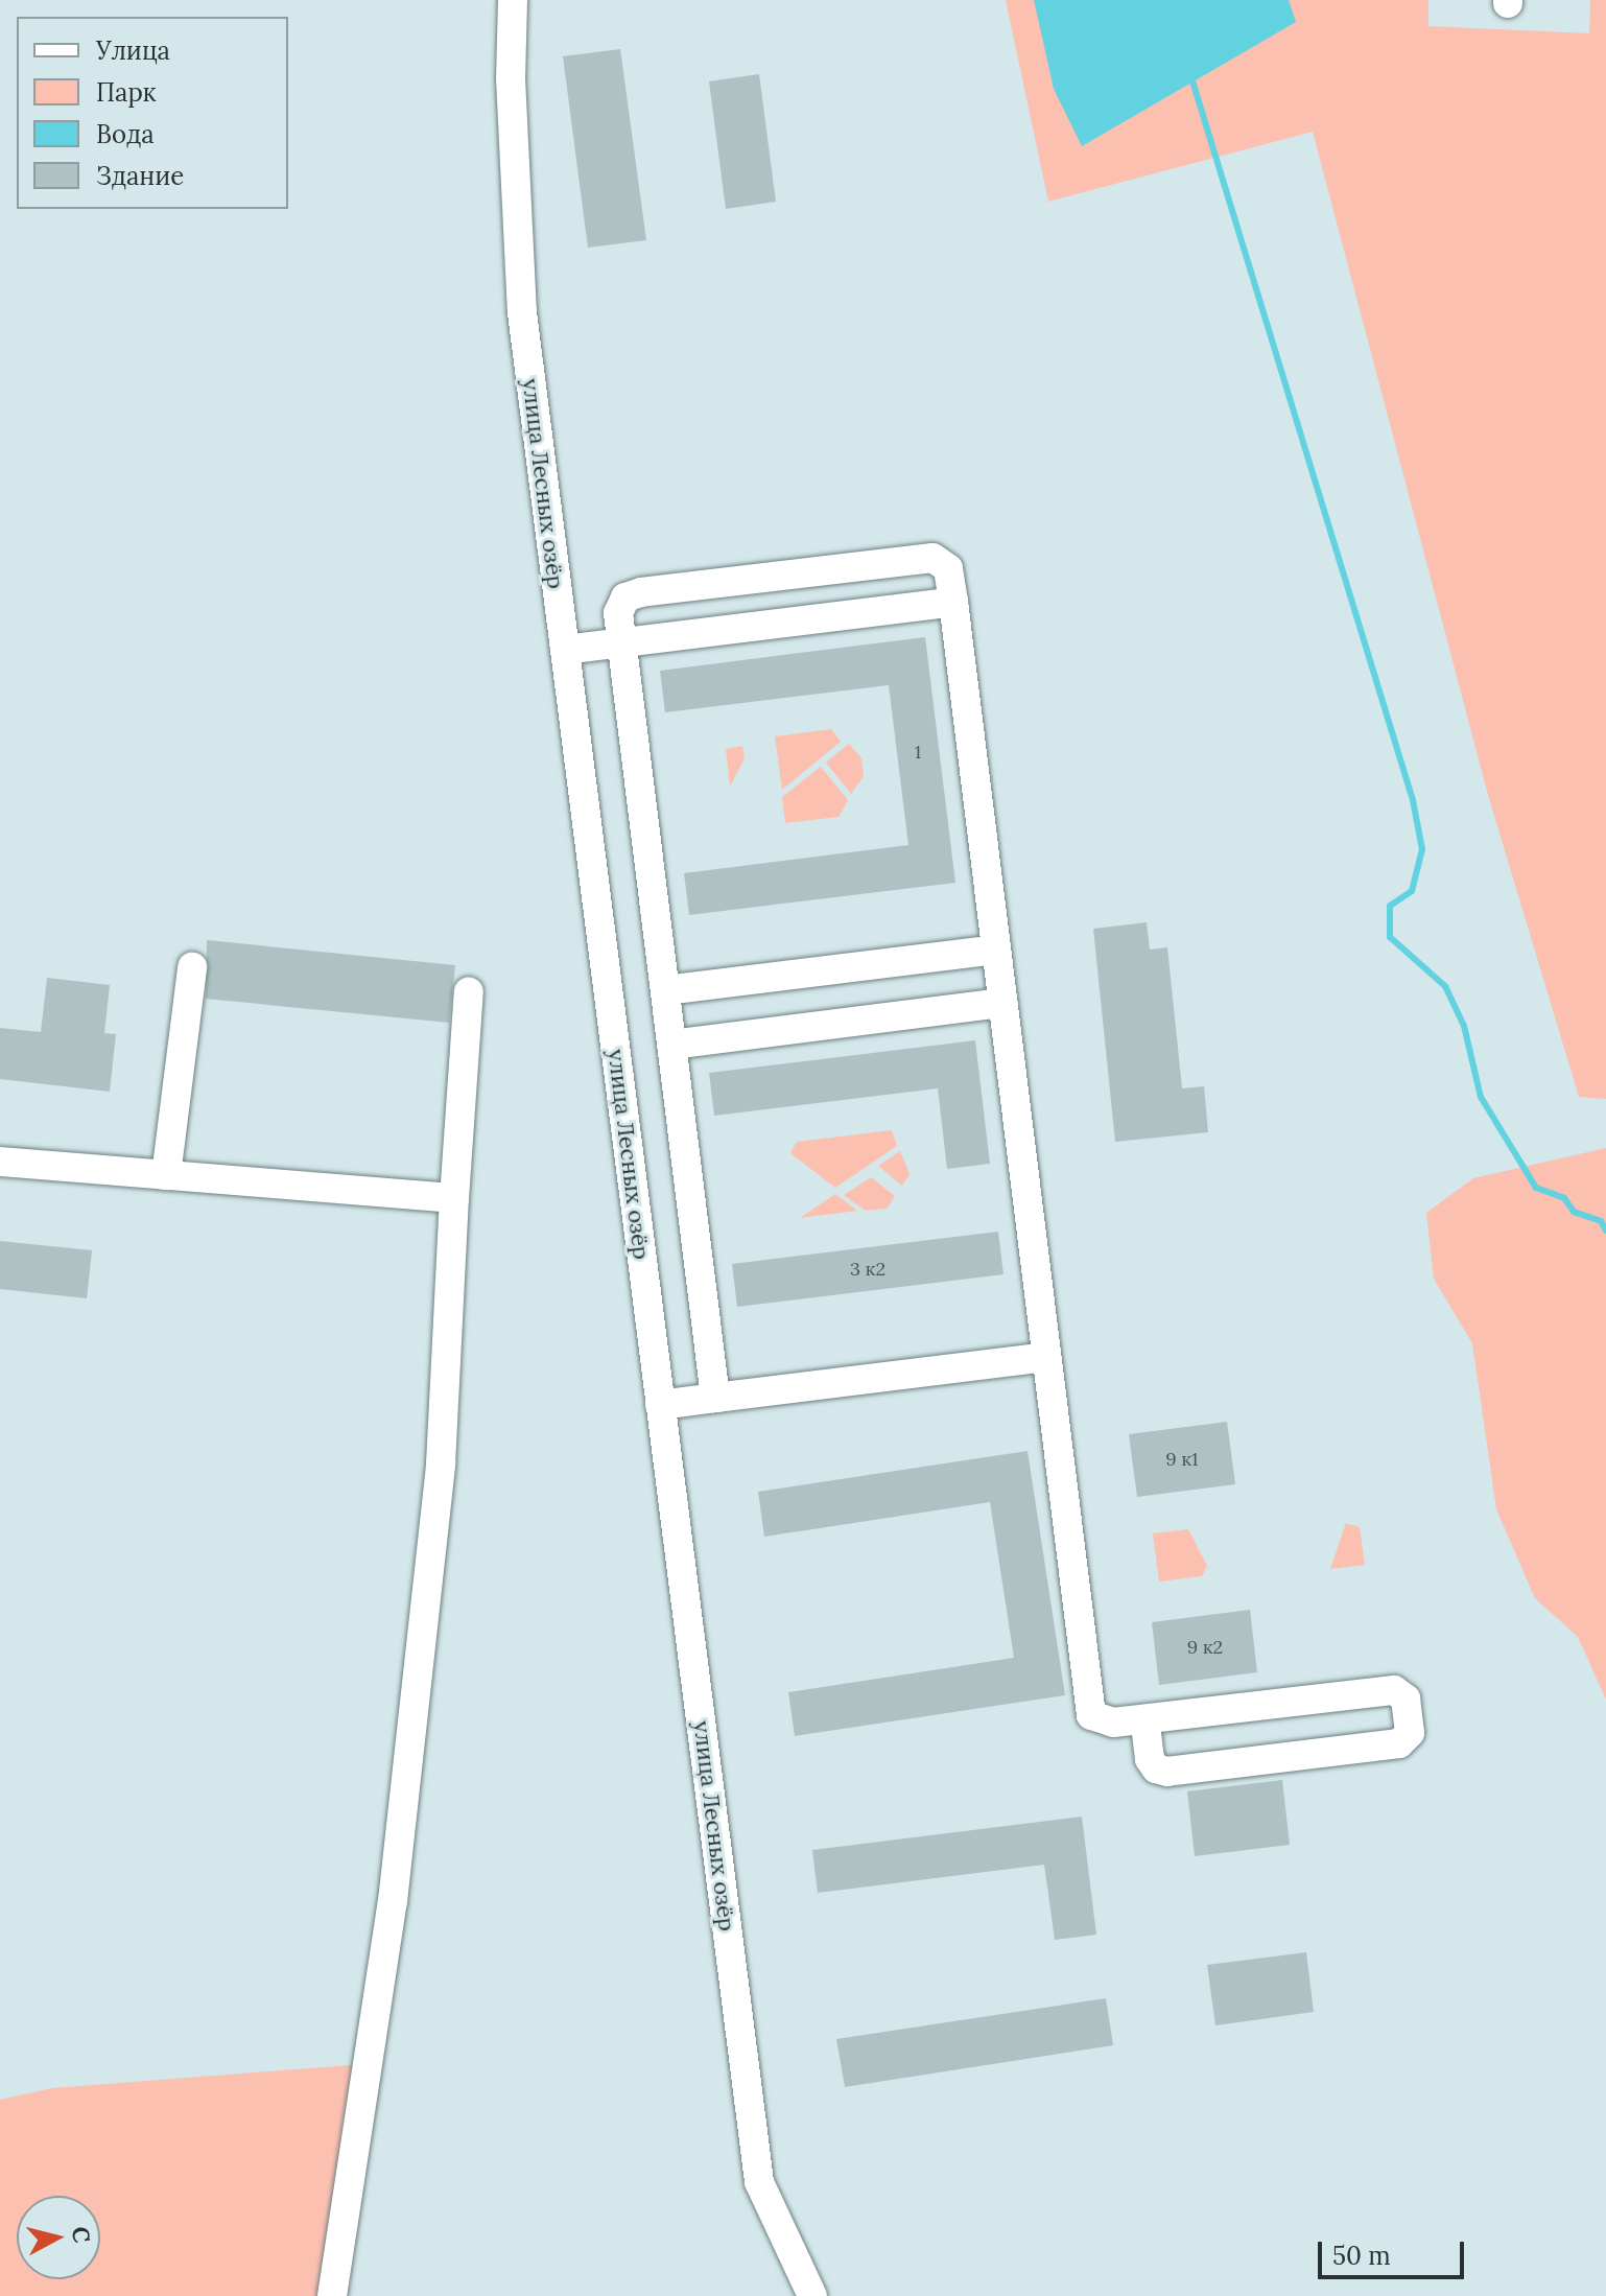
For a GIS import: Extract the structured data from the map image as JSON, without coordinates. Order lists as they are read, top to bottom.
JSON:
{
  "streets": {
    "street": ["улица Лесных озёр"]
  },
  "house_numbers": [
    "1",
    "3 к2",
    "9 к1",
    "9 к2"
  ],
  "legend": [
    "Улица",
    "Парк",
    "Вода",
    "Здание"
  ],
  "scale_bar": "50 m",
  "north": "right"
}
